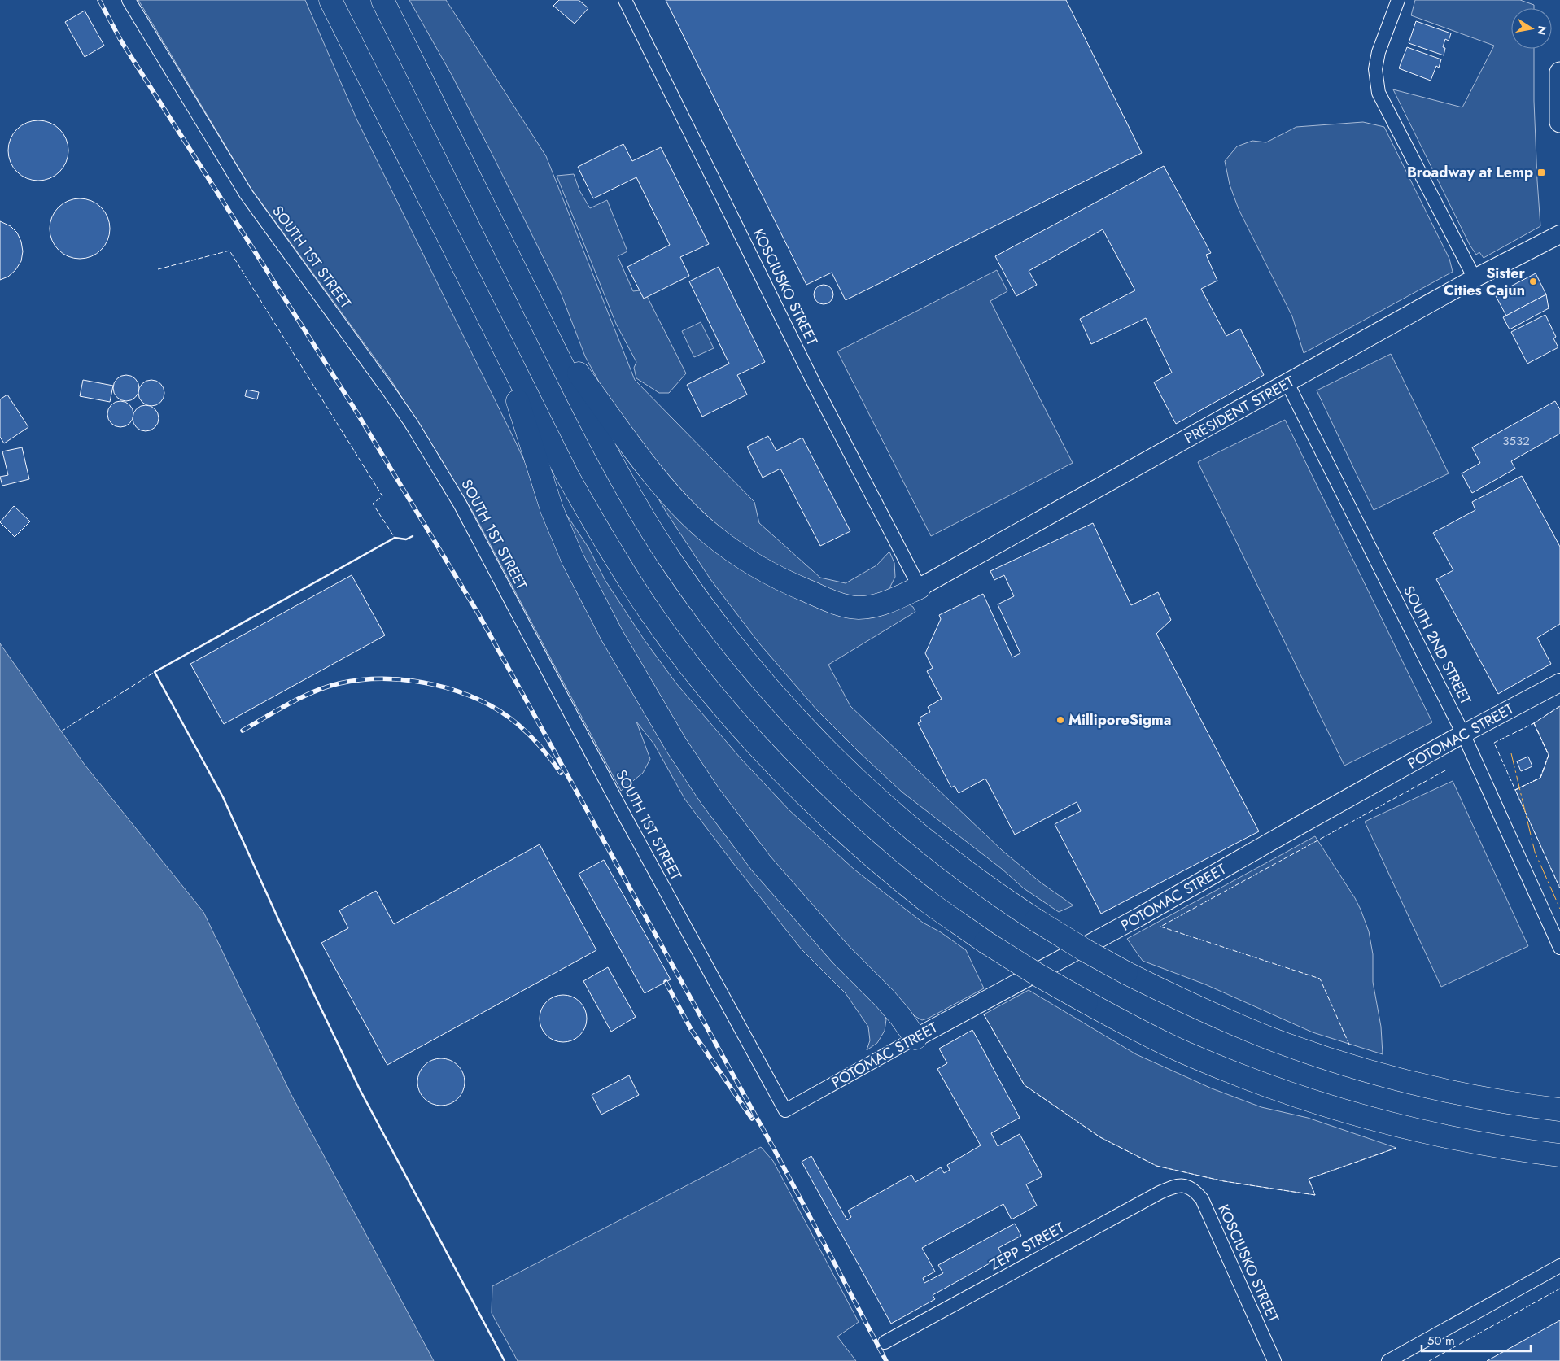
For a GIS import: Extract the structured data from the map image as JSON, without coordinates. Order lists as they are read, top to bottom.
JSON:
{
  "streets": {
    "street": [
      "SOUTH 1ST STREET",
      "KOSCIUSKO STREET",
      "PRESIDENT STREET",
      "SOUTH 2ND STREET",
      "POTOMAC STREET",
      "ZEPP STREET"
    ]
  },
  "crossings": [
    ["SOUTH 1ST STREET", "POTOMAC STREET"],
    ["KOSCIUSKO STREET", "PRESIDENT STREET"],
    ["KOSCIUSKO STREET", "ZEPP STREET"],
    ["PRESIDENT STREET", "SOUTH 2ND STREET"],
    ["SOUTH 2ND STREET", "POTOMAC STREET"]
  ],
  "places": {
    "transit": ["Broadway at Lemp"],
    "other": ["Sister Cities Cajun", "MilliporeSigma"]
  },
  "house_numbers": ["3532"],
  "scale_bar": "50 m",
  "north": "right"
}
